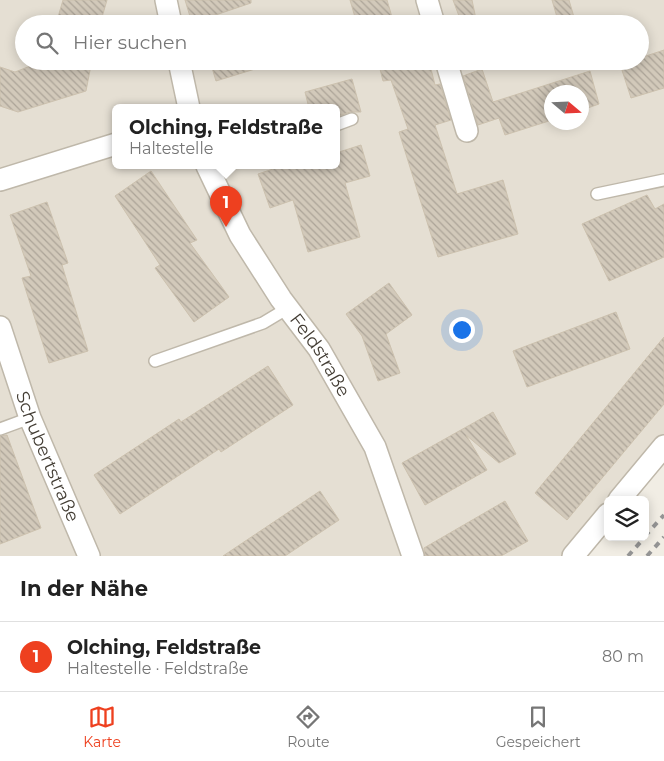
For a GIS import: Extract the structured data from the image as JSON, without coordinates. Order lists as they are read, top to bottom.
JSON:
{
  "streets": {
    "street": ["Feldstraße", "Schubertstraße"]
  },
  "north": "right",
  "page": {
    "search": "Hier suchen",
    "popup": ["Olching, Feldstraße", "Haltestelle"],
    "pins": "1",
    "heading": "In der Nähe",
    "list": [
      {
        "mark": "1",
        "name": "Olching, Feldstraße",
        "note": "Haltestelle · Feldstraße",
        "value": "80 m"
      }
    ],
    "nav": ["Karte", "Route", "Gespeichert"]
  }
}
